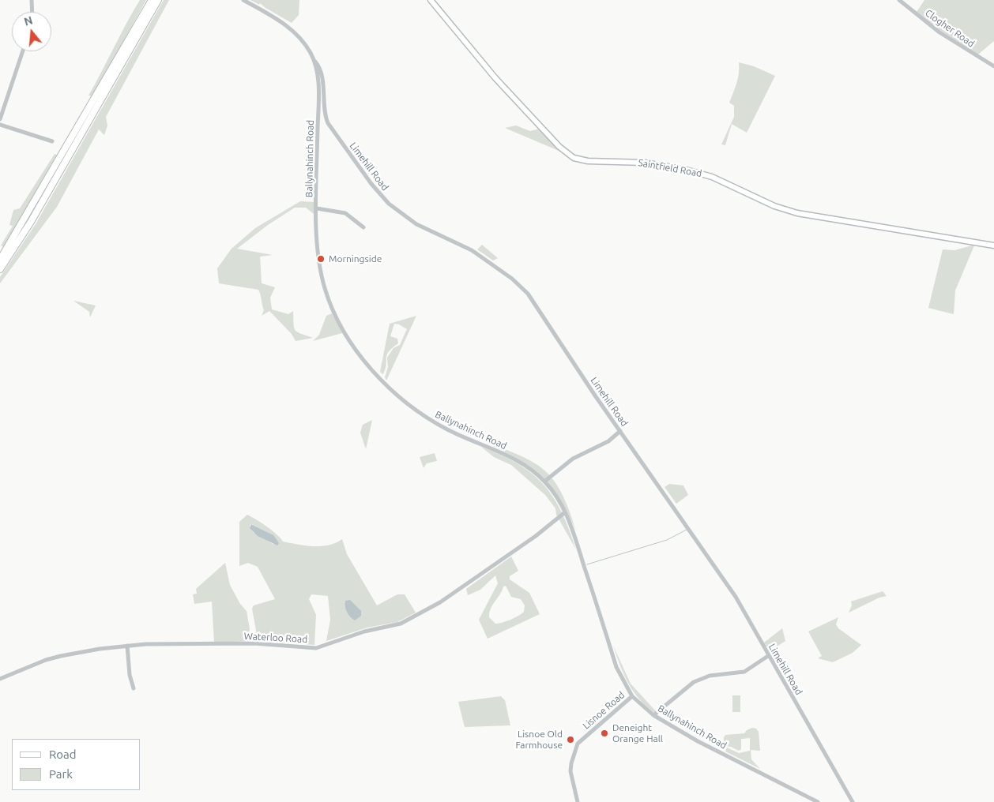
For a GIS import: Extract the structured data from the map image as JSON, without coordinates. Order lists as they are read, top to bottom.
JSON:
{
  "streets": {
    "main road": ["Saintfield Road"],
    "street": [
      "Clogher Road",
      "Ballynahinch Road",
      "Limehill Road",
      "Waterloo Road",
      "Lisnoe Road"
    ]
  },
  "crossings": [
    ["Ballynahinch Road", "Limehill Road"],
    ["Ballynahinch Road", "Waterloo Road"],
    ["Ballynahinch Road", "Lisnoe Road"]
  ],
  "places": ["Morningside", "Deneight Orange Hall", "Lisnoe Old Farmhouse"],
  "legend": ["Road", "Park"],
  "north": "top"
}
